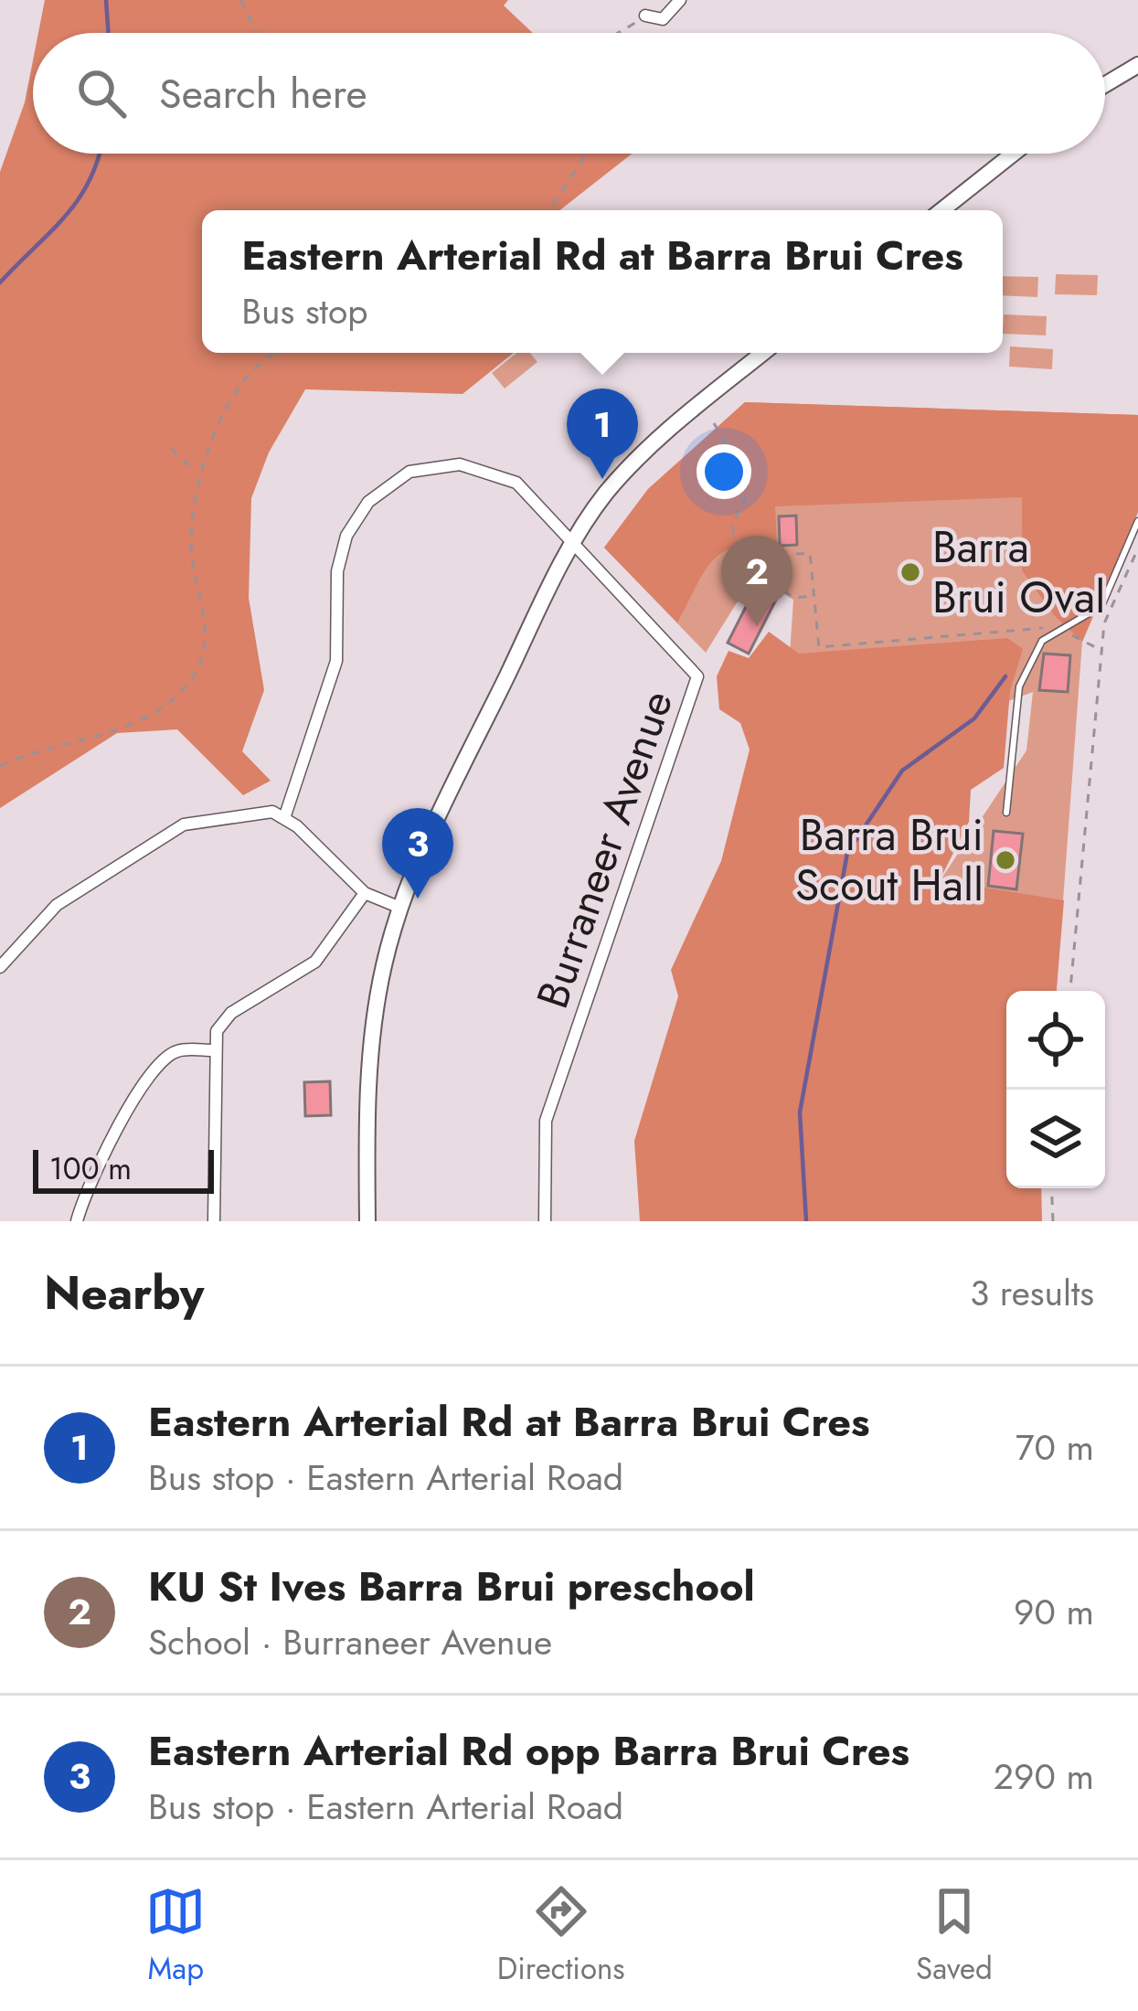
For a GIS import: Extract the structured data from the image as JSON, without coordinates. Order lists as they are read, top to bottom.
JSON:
{
  "streets": {
    "street": ["Burraneer Avenue"]
  },
  "places": ["Barra Brui Oval", "Barra Brui Scout Hall"],
  "scale_bar": "100 m",
  "page": {
    "search": "Search here",
    "popup": ["Eastern Arterial Rd at Barra Brui Cres", "Bus stop"],
    "pins": ["1", "2", "3"],
    "scale": "100 m",
    "heading": ["Nearby", "3 results"],
    "list": [
      {
        "mark": "1",
        "name": "Eastern Arterial Rd at Barra Brui Cres",
        "note": "Bus stop · Eastern Arterial Road",
        "value": "70 m"
      },
      {
        "mark": "2",
        "name": "KU St Ives Barra Brui preschool",
        "note": "School · Burraneer Avenue",
        "value": "90 m"
      },
      {
        "mark": "3",
        "name": "Eastern Arterial Rd opp Barra Brui Cres",
        "note": "Bus stop · Eastern Arterial Road",
        "value": "290 m"
      }
    ],
    "nav": ["Map", "Directions", "Saved"]
  }
}
